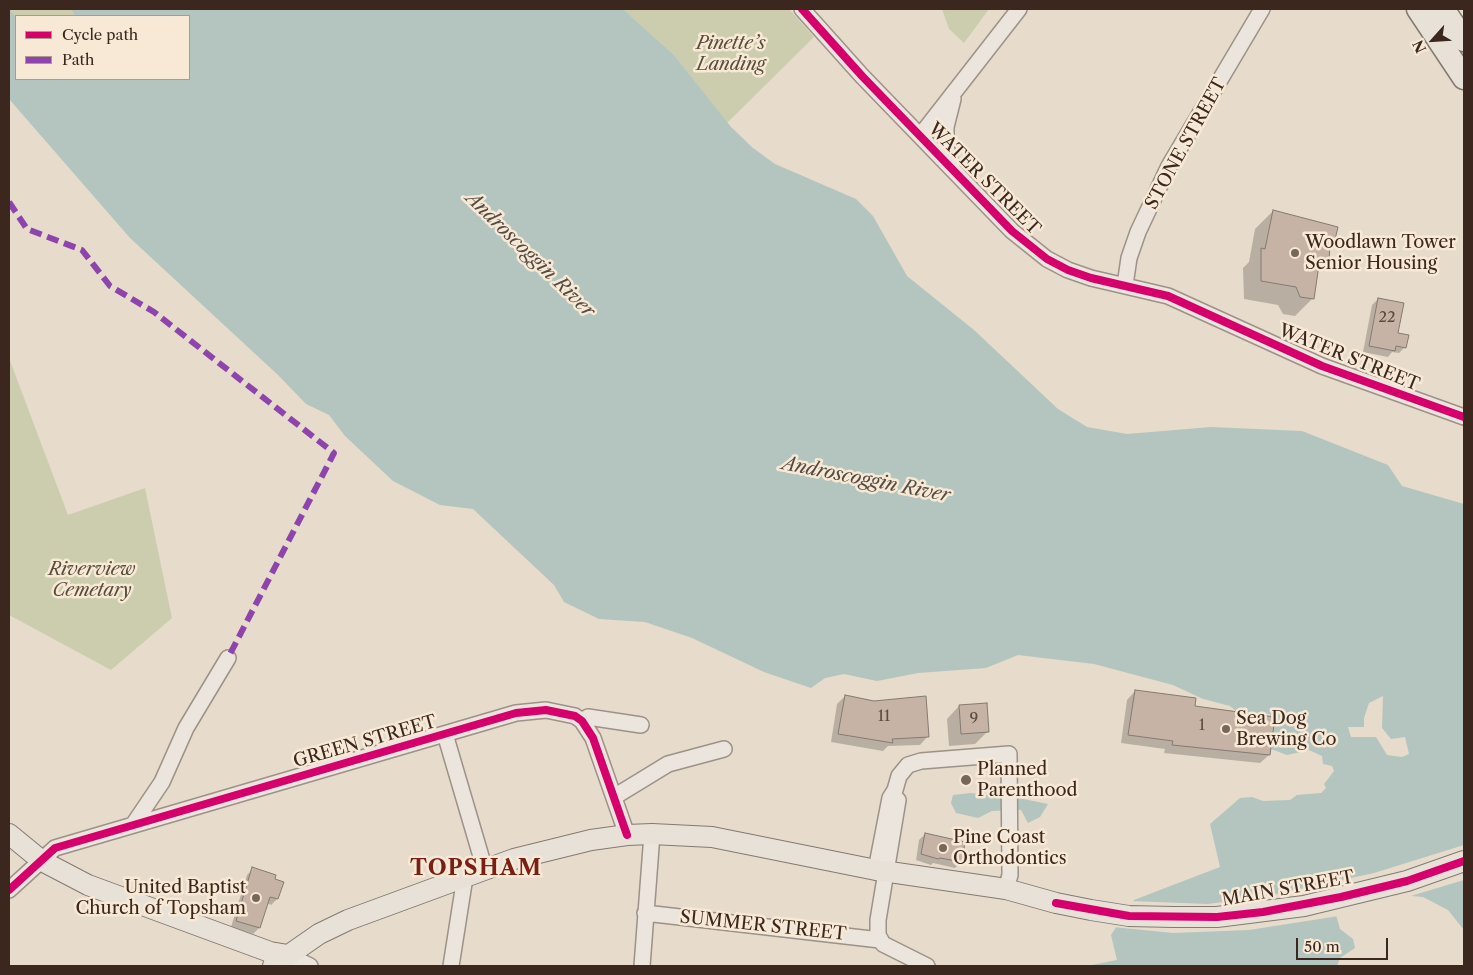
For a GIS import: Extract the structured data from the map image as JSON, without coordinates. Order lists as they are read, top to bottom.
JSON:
{
  "streets": {
    "main road": ["MAIN STREET"],
    "street": [
      "STONE STREET",
      "WATER STREET",
      "GREEN STREET",
      "SUMMER STREET"
    ]
  },
  "crossings": [
    ["STONE STREET", "WATER STREET"]
  ],
  "districts": ["TOPSHAM"],
  "water": ["Androscoggin River"],
  "parks": ["Pinette’s Landing", "Riverview Cemetary"],
  "places": [
    "Woodlawn Tower Senior Housing",
    "Sea Dog Brewing Co",
    "Planned Parenthood",
    "Pine Coast Orthodontics",
    "United Baptist Church of Topsham"
  ],
  "house_numbers": [
    "22",
    "11",
    "9",
    "1"
  ],
  "legend": ["Cycle path", "Path"],
  "scale_bar": "50 m",
  "north": "bottom left"
}
